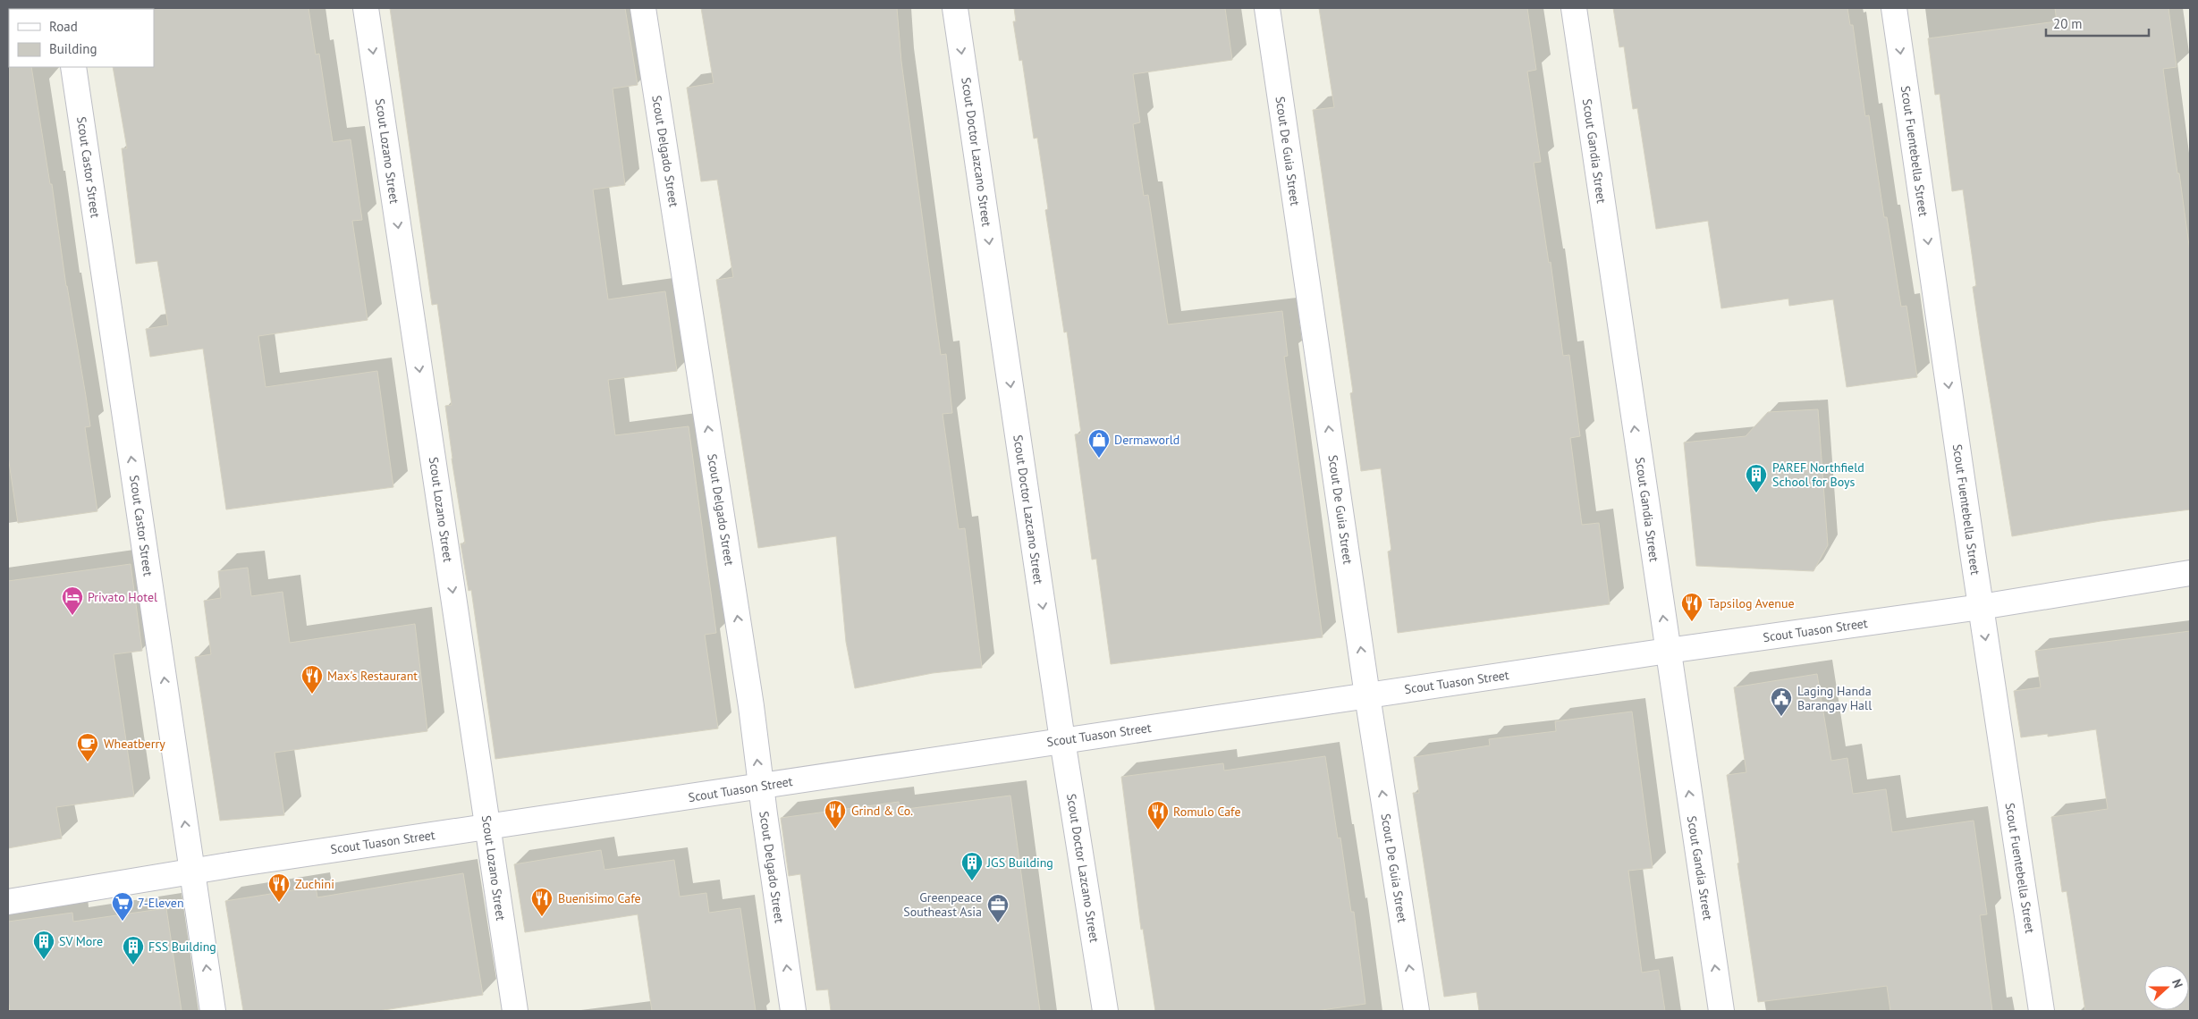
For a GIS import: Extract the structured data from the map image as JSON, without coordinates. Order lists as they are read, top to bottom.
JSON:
{
  "streets": {
    "street": [
      "Scout Lozano Street",
      "Scout Delgado Street",
      "Scout De Guia Street",
      "Scout Gandia Street",
      "Scout Fuentebella Street",
      "Scout Doctor Lazcano Street",
      "Scout Castor Street",
      "Scout Tuason Street"
    ]
  },
  "crossings": [
    ["Scout Lozano Street", "Scout Tuason Street"],
    ["Scout Delgado Street", "Scout Tuason Street"],
    ["Scout De Guia Street", "Scout Tuason Street"],
    ["Scout Gandia Street", "Scout Tuason Street"],
    ["Scout Fuentebella Street", "Scout Tuason Street"],
    ["Scout Doctor Lazcano Street", "Scout Tuason Street"],
    ["Scout Castor Street", "Scout Tuason Street"]
  ],
  "one_way": [
    "Scout Lozano Street",
    "Scout Delgado Street",
    "Scout De Guia Street",
    "Scout Gandia Street",
    "Scout Fuentebella Street",
    "Scout Doctor Lazcano Street",
    "Scout Castor Street"
  ],
  "places": {
    "shop": ["Dermaworld"],
    "building": [
      "PAREF Northfield School for Boys",
      "JGS Building",
      "SV More",
      "FSS Building"
    ],
    "hotel": ["Privato Hotel"],
    "restaurant": [
      "Tapsilog Avenue",
      "Max's Restaurant",
      "Grind & Co.",
      "Romulo Cafe",
      "Zuchini",
      "Buenisimo Cafe"
    ],
    "public building": ["Laging Handa Barangay Hall"],
    "cafe": ["Wheatberry"],
    "supermarket": ["7-Eleven"],
    "office": ["Greenpeace Southeast Asia"]
  },
  "legend": ["Road", "Building"],
  "scale_bar": "20 m",
  "north": "right"
}
